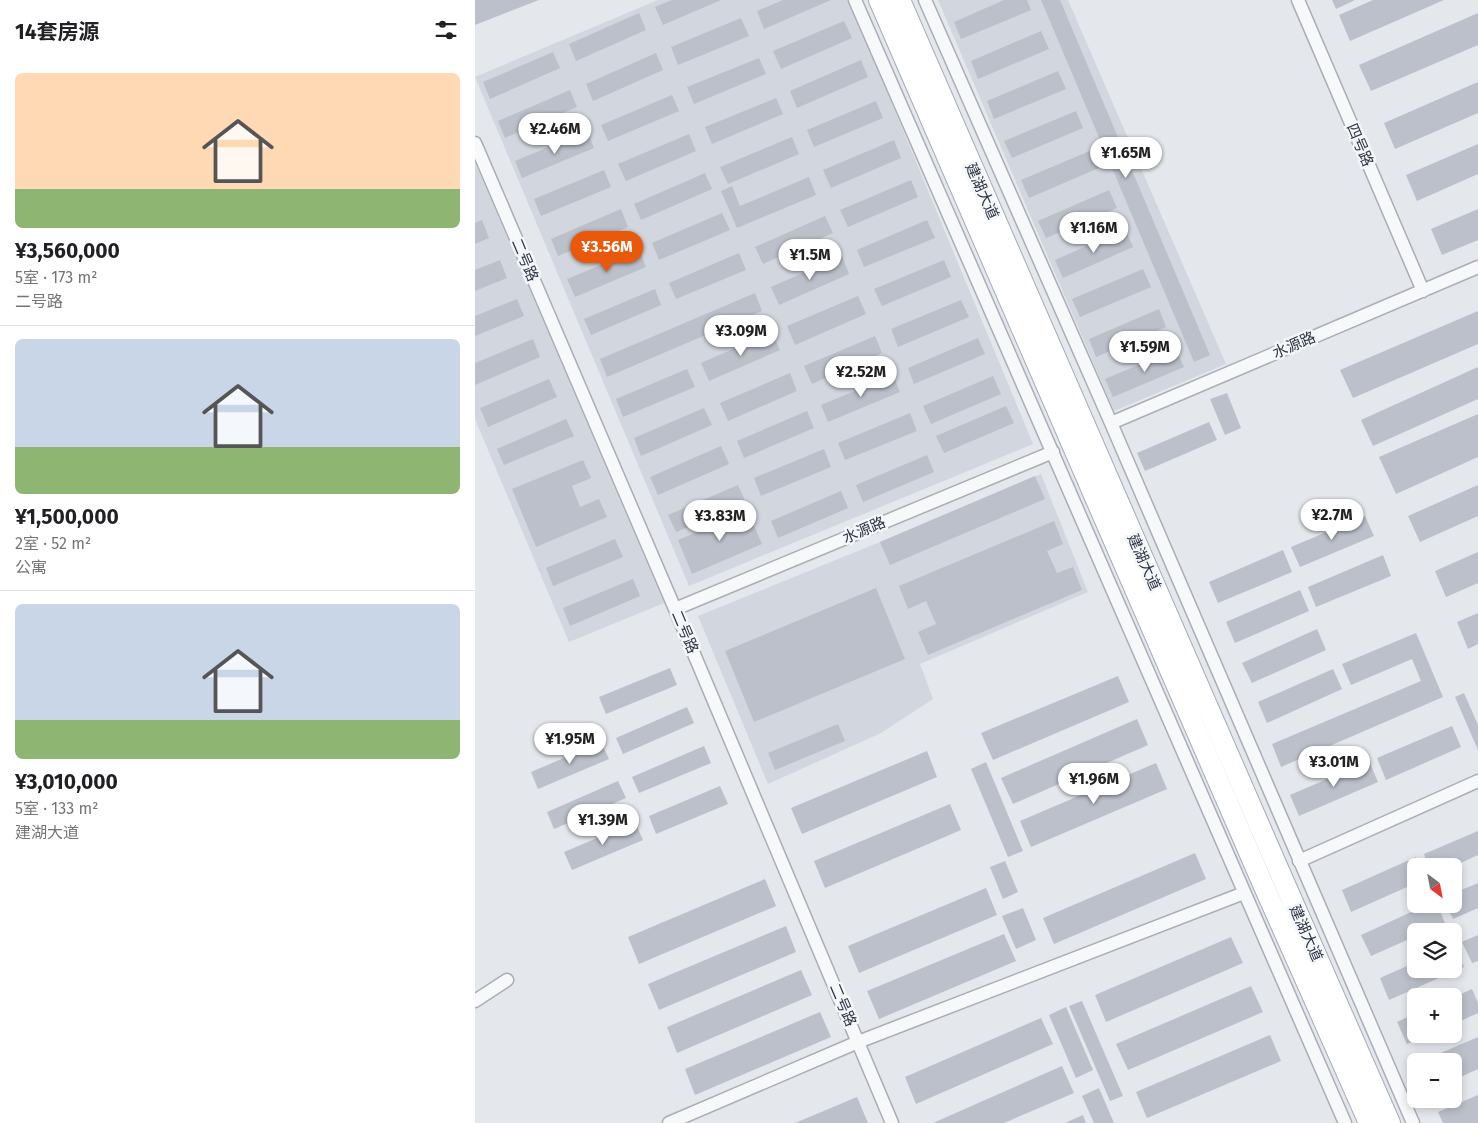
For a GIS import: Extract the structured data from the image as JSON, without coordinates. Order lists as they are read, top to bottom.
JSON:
{
  "streets": {
    "main road": ["建湖大道"],
    "street": ["四号路", "二号路", "水源路"]
  },
  "crossings": [
    ["四号路", "水源路"],
    ["二号路", "水源路"]
  ],
  "north": "bottom right",
  "page": {
    "heading": "14套房源",
    "list": [
      {
        "name": "¥3,560,000",
        "note": "5室 · 173 m² · 二号路"
      },
      {
        "name": "¥1,500,000",
        "note": "2室 · 52 m² · 公寓"
      },
      {
        "name": "¥3,010,000",
        "note": "5室 · 133 m² · 建湖大道"
      }
    ],
    "price": [
      "¥2.46M",
      "¥1.65M",
      "¥1.16M",
      "¥3.56M",
      "¥1.5M",
      "¥3.09M",
      "¥1.59M",
      "¥2.52M",
      "¥2.7M",
      "¥3.83M",
      "¥1.95M",
      "¥3.01M",
      "¥1.96M",
      "¥1.39M"
    ],
    "map_buttons": ["+", "−"]
  }
}
